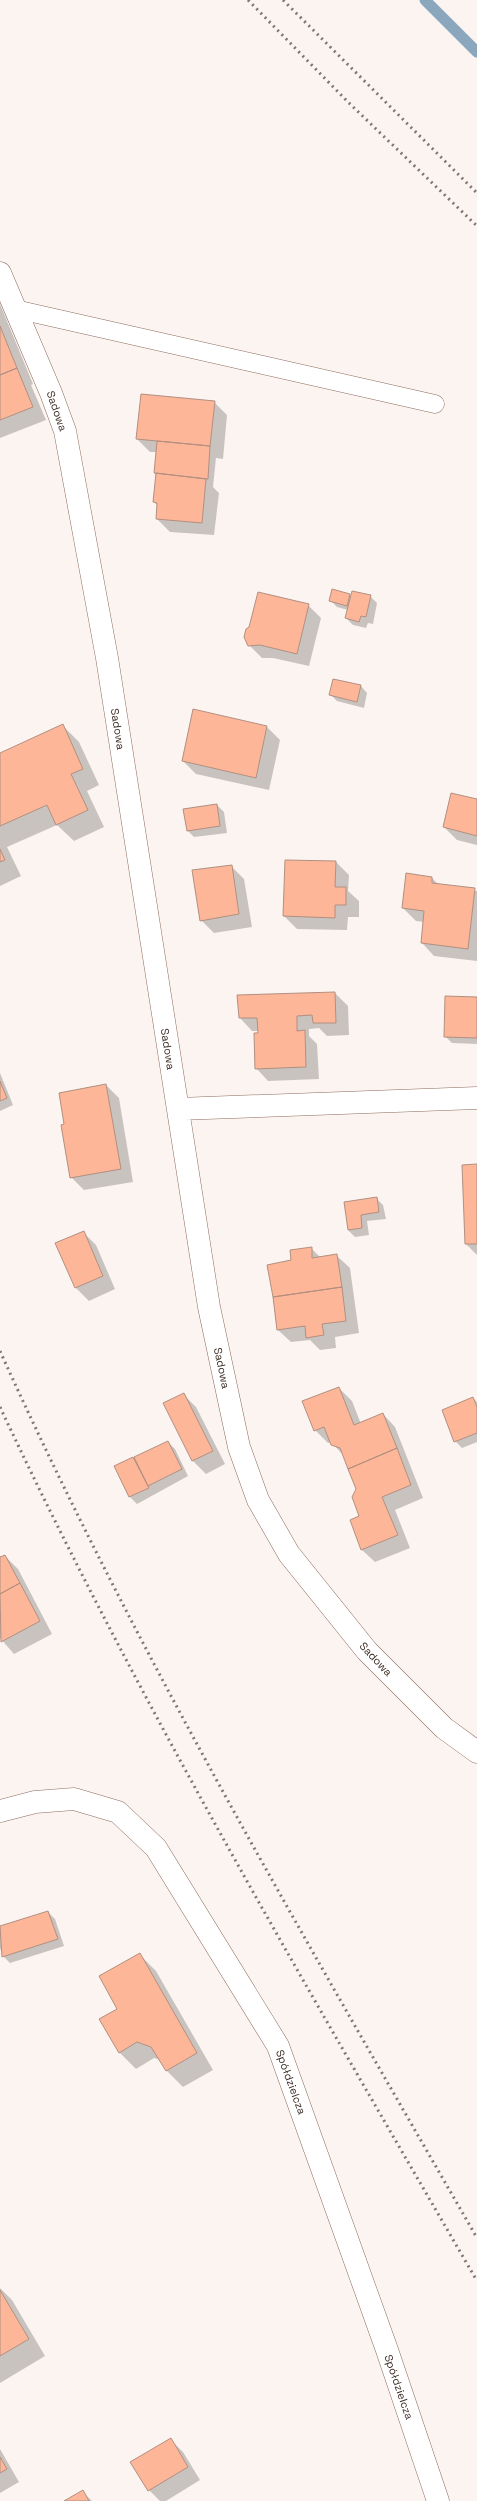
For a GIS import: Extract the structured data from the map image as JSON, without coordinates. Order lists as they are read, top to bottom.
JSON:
{
  "streets": {
    "street": ["Sadowa", "Spółdzielcza"]
  }
}
